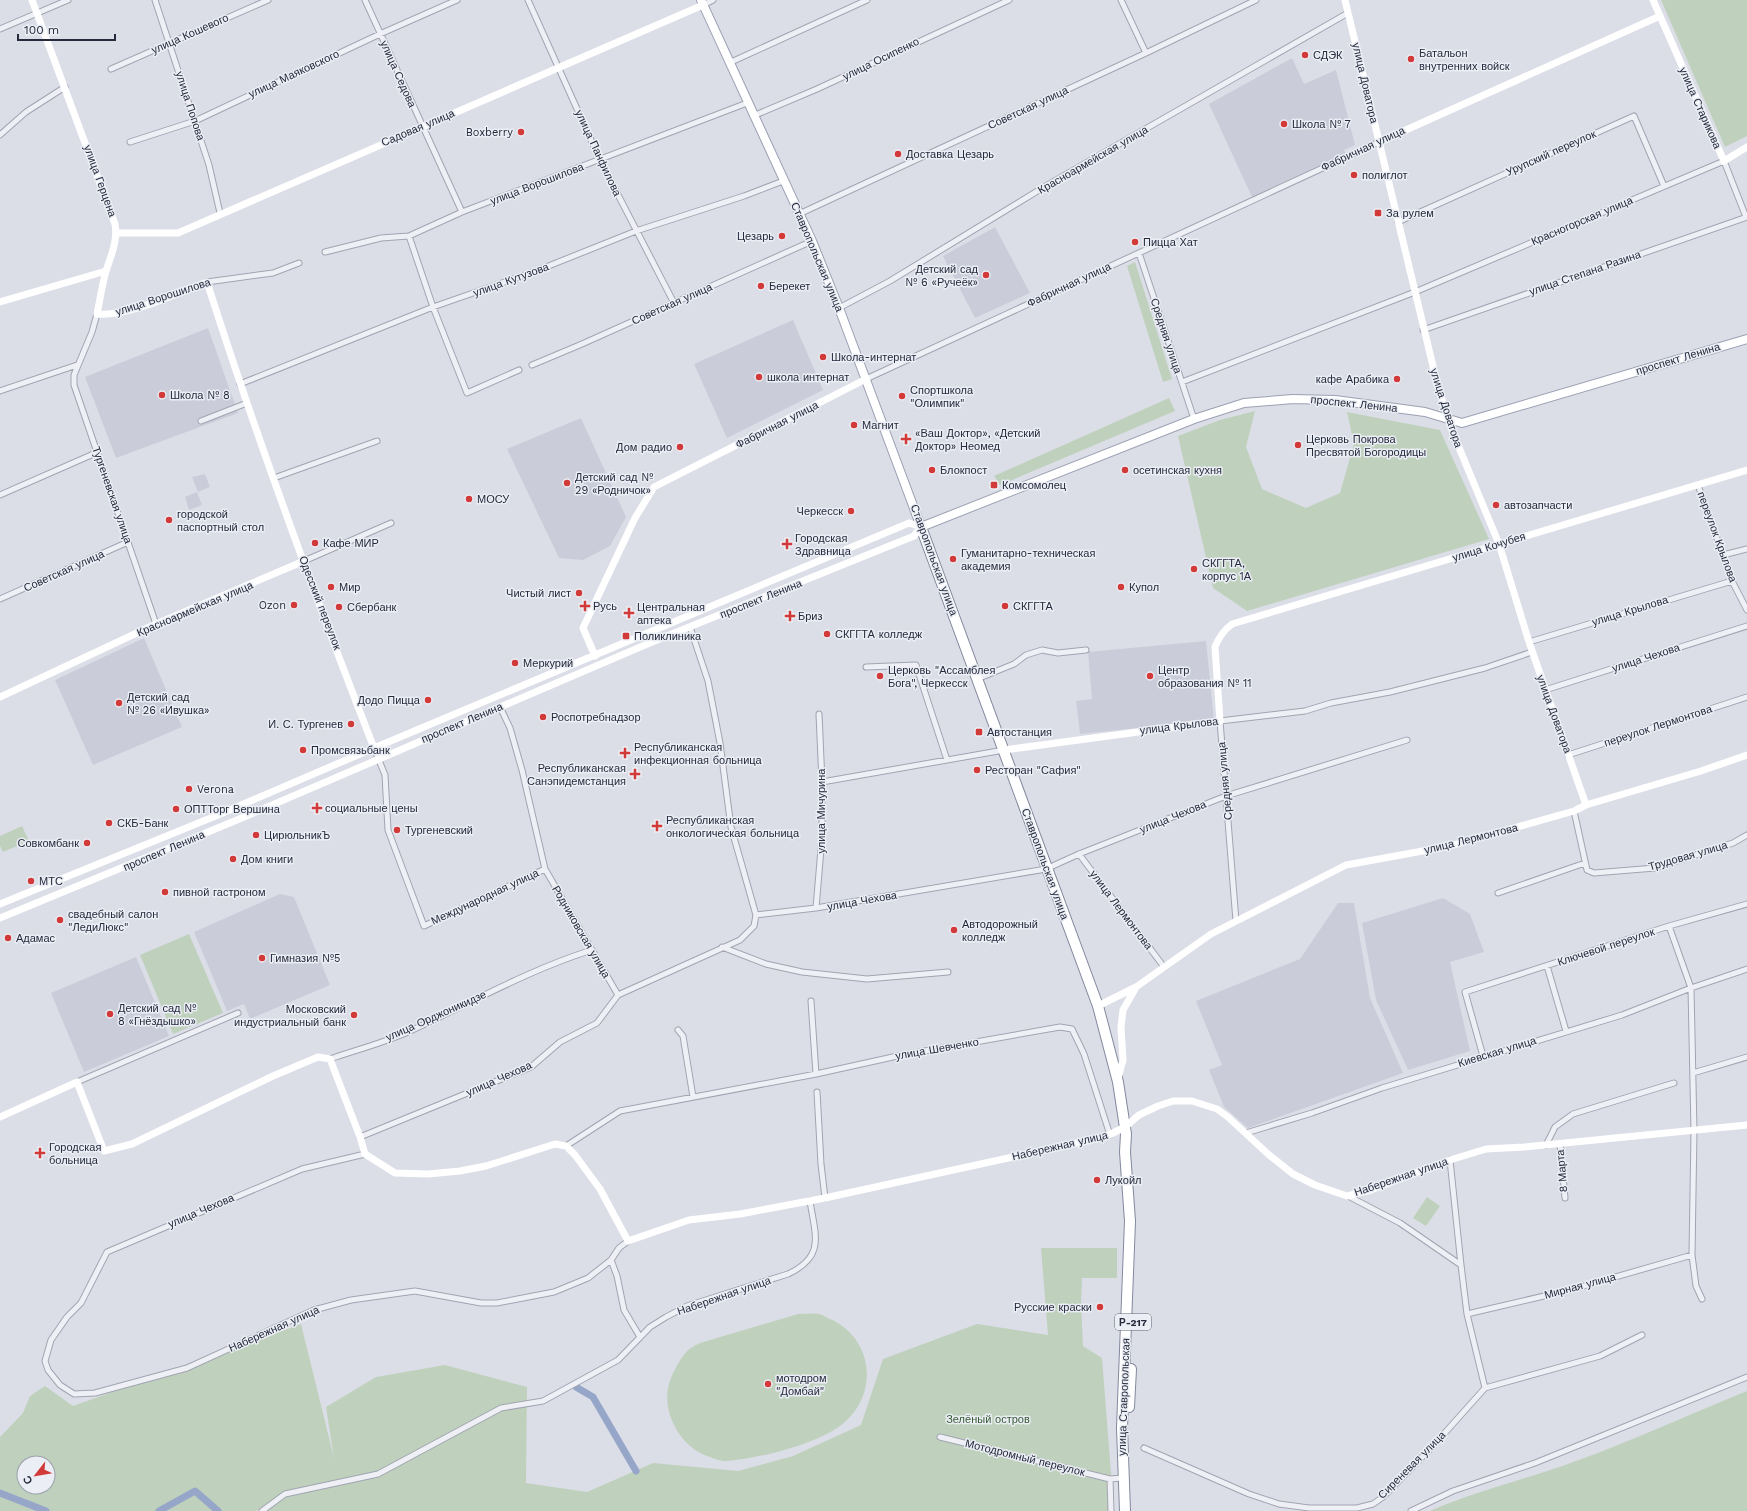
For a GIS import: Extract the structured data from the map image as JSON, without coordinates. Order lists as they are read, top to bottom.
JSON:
{
  "streets": {
    "highway": ["Ставропольская улица", "Р-217", "улица Ставропольская"],
    "main road": ["проспект Ленина"],
    "street": [
      "улица Кошевого",
      "улица Осипенко",
      "улица Маяковского",
      "улица Седова",
      "улица Доватора",
      "улица Попова",
      "Советская улица",
      "улица Старикова",
      "Садовая улица",
      "Фабричная улица",
      "улица Панфилова",
      "Урупский переулок",
      "Красноармейская улица",
      "улица Герцена",
      "улица Ворошилова",
      "Красногорская улица",
      "улица Степана Разина",
      "улица Кутузова",
      "Средняя улица",
      "Тургеневская улица",
      "переулок Крылова",
      "улица Кочубея",
      "Одесский переулок",
      "улица Крылова",
      "улица Чехова",
      "переулок Лермонтова",
      "улица Мичурина",
      "улица Лермонтова",
      "Трудовая улица",
      "Международная улица",
      "Родниковская улица",
      "Ключевой переулок",
      "улица Орджоникидзе",
      "улица Шевченко",
      "Киевская улица",
      "Набережная улица",
      "8 Марта",
      "Мирная улица",
      "Мотодромный переулок",
      "Сиреневая улица"
    ]
  },
  "crossings": [
    ["улица Кошевого", "улица Попова"],
    ["улица Осипенко", "Ставропольская улица"],
    ["улица Маяковского", "улица Седова"],
    ["улица Маяковского", "улица Попова"],
    ["улица Седова", "Садовая улица"],
    ["улица Седова", "улица Ворошилова"],
    ["улица Доватора", "Фабричная улица"],
    ["улица Доватора", "Урупский переулок"],
    ["улица Доватора", "Красноармейская улица"],
    ["улица Доватора", "Красногорская улица"],
    ["улица Доватора", "улица Степана Разина"],
    ["улица Доватора", "проспект Ленина"],
    ["улица Доватора", "улица Кочубея"],
    ["улица Доватора", "улица Крылова"],
    ["улица Доватора", "улица Чехова"],
    ["улица Доватора", "переулок Лермонтова"],
    ["улица Доватора", "улица Лермонтова"],
    ["улица Попова", "Садовая улица"],
    ["Советская улица", "улица Панфилова"],
    ["Советская улица", "Ставропольская улица"],
    ["Советская улица", "Тургеневская улица"],
    ["улица Старикова", "Фабричная улица"],
    ["улица Старикова", "Красногорская улица"],
    ["улица Старикова", "улица Степана Разина"],
    ["Садовая улица", "улица Панфилова"],
    ["Садовая улица", "улица Герцена"],
    ["Садовая улица", "Ставропольская улица"],
    ["Фабричная улица", "Ставропольская улица"],
    ["Фабричная улица", "Средняя улица"],
    ["Фабричная улица", "проспект Ленина"],
    ["улица Панфилова", "улица Ворошилова"],
    ["улица Панфилова", "улица Кутузова"],
    ["Урупский переулок", "Красногорская улица"],
    ["Красноармейская улица", "Ставропольская улица"],
    ["Красноармейская улица", "Тургеневская улица"],
    ["Красноармейская улица", "Одесский переулок"],
    ["улица Герцена", "улица Ворошилова"],
    ["улица Герцена", "Тургеневская улица"],
    ["улица Ворошилова", "Ставропольская улица"],
    ["улица Ворошилова", "Одесский переулок"],
    ["Ставропольская улица", "улица Кутузова"],
    ["Ставропольская улица", "проспект Ленина"],
    ["Ставропольская улица", "улица Крылова"],
    ["Ставропольская улица", "улица Чехова"],
    ["Ставропольская улица", "улица Лермонтова"],
    ["Ставропольская улица", "Набережная улица"],
    ["Ставропольская улица", "улица Ставропольская"],
    ["улица Кутузова", "Одесский переулок"],
    ["Средняя улица", "проспект Ленина"],
    ["Средняя улица", "улица Кочубея"],
    ["Средняя улица", "улица Крылова"],
    ["Средняя улица", "улица Чехова"],
    ["Средняя улица", "улица Лермонтова"],
    ["проспект Ленина", "Одесский переулок"],
    ["проспект Ленина", "Родниковская улица"],
    ["переулок Крылова", "улица Кочубея"],
    ["переулок Крылова", "улица Крылова"],
    ["Одесский переулок", "Международная улица"],
    ["улица Крылова", "улица Мичурина"],
    ["улица Чехова", "улица Мичурина"],
    ["улица Чехова", "улица Лермонтова"],
    ["улица Чехова", "Родниковская улица"],
    ["улица Чехова", "Набережная улица"],
    ["Международная улица", "Родниковская улица"],
    ["Родниковская улица", "улица Орджоникидзе"],
    ["Ключевой переулок", "Киевская улица"],
    ["улица Шевченко", "Набережная улица"],
    ["Киевская улица", "Набережная улица"],
    ["Набережная улица", "8 Марта"],
    ["Набережная улица", "улица Ставропольская"],
    ["улица Ставропольская", "Мотодромный переулок"]
  ],
  "parks": ["Зелёный остров"],
  "places": {
    "other": [
      "СДЭК",
      "Батальон внутренних войск",
      "Школа № 7",
      "Boxberry",
      "Доставка Цезарь",
      "полиглот",
      "Цезарь",
      "Пицца Хат",
      "Детский сад № 6 «Ручеёк»",
      "Берекет",
      "Школа-интернат",
      "школа интернат",
      "кафе Арабика",
      "Школа № 8",
      "Спортшкола \"Олимпик\"",
      "Магнит",
      "Церковь Покрова Пресвятой Богородицы",
      "Дом радио",
      "Блокпост",
      "осетинская кухня",
      "Детский сад № 29 «Родничок»",
      "МОСУ",
      "автозапчасти",
      "Черкесск",
      "городской паспортный стол",
      "Кафе МИР",
      "Гуманитарно-техническая академия",
      "СКГГТА, корпус 1А",
      "Мир",
      "Купол",
      "Чистый лист",
      "Ozon",
      "СКГГТА",
      "Сбербанк",
      "СКГГТА колледж",
      "Меркурий",
      "Церковь \"Ассамблея Бога\", Черкесск",
      "Центр образования № 11",
      "Додо Пицца",
      "Детский сад № 26 «Ивушка»",
      "Роспотребнадзор",
      "И. С. Тургенев",
      "Промсвязьбанк",
      "Ресторан \"Сафия\"",
      "Verona",
      "ОПТТорг Вершина",
      "СКБ-Банк",
      "Тургеневский",
      "ЦирюльникЪ",
      "Совкомбанк",
      "Дом книги",
      "МТС",
      "пивной гастроном",
      "свадебный салон \"ЛедиЛюкс\"",
      "Автодорожный колледж",
      "Адамас",
      "Гимназия №5",
      "Детский сад № 8 «Гнёздышко»",
      "Московский индустриальный банк",
      "Лукойл",
      "Русские краски",
      "мотодром \"Домбай\""
    ],
    "transit": [
      "За рулем",
      "Комсомолец",
      "Поликлиника",
      "Автостанция"
    ],
    "health": [
      "«Ваш Доктор», «Детский Доктор» Неомед",
      "Городская Здравница",
      "Русь",
      "Центральная аптека",
      "Бриз",
      "Республиканская инфекционная больница",
      "Республиканская Санэпидемстанция",
      "социальные цены",
      "Республиканская онкологическая больница",
      "Городская больница"
    ]
  },
  "scale_bar": "100 m",
  "north": "bottom left"
}
